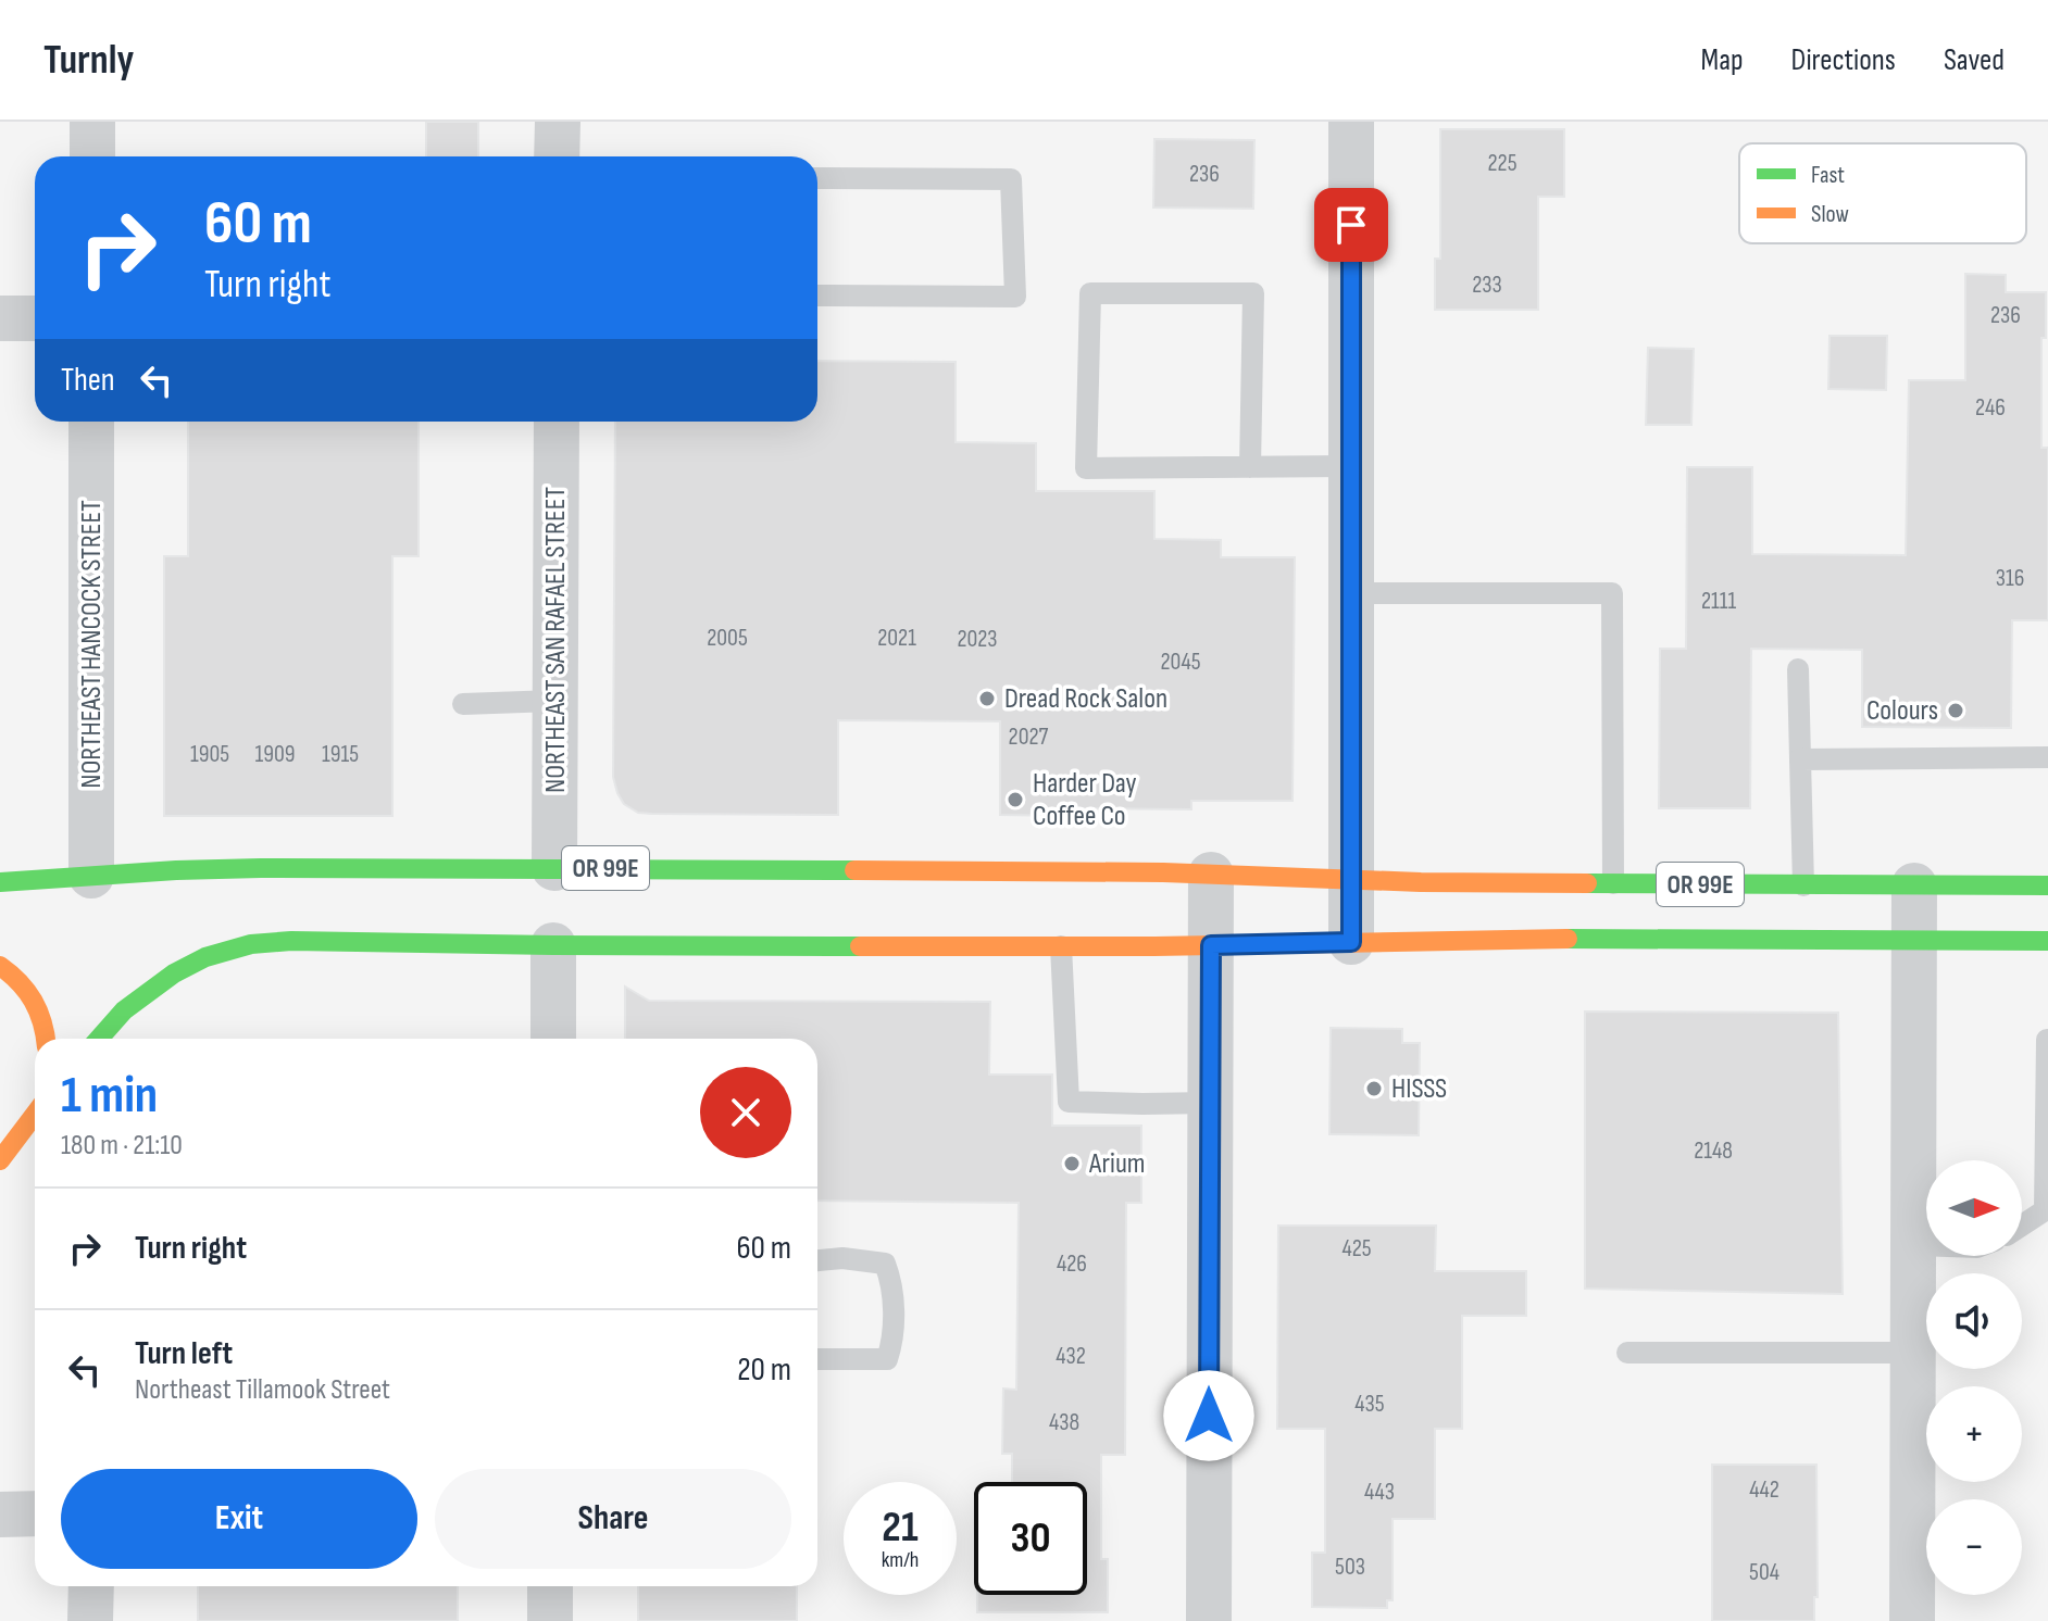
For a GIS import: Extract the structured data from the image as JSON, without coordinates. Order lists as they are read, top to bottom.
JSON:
{
  "streets": {
    "main road": ["OR 99E"],
    "street": ["NORTHEAST SAN RAFAEL STREET", "NORTHEAST HANCOCK STREET"]
  },
  "crossings": [
    ["NORTHEAST SAN RAFAEL STREET", "OR 99E"],
    ["NORTHEAST HANCOCK STREET", "OR 99E"]
  ],
  "places": [
    "Dread Rock Salon",
    "Colours",
    "Harder Day Coffee Co",
    "HISSS",
    "Arium"
  ],
  "house_numbers": [
    "225",
    "236",
    "233",
    "236",
    "246",
    "316",
    "2111",
    "2005",
    "2021",
    "2023",
    "2045",
    "2027",
    "1905",
    "1909",
    "1915",
    "2148",
    "425",
    "426",
    "432",
    "435",
    "438",
    "442",
    "443",
    "503",
    "504"
  ],
  "legend": ["Fast", "Slow"],
  "north": "right",
  "page": {
    "header": "Turnly",
    "nav": ["Map", "Directions", "Saved"],
    "turn": ["60 m", "Turn right"],
    "then": "Then",
    "heading": ["1 min", "180 m · 21:10"],
    "map_buttons": ["+", "−"],
    "list": [
      {
        "name": "Turn right",
        "value": "60 m"
      },
      {
        "name": "Turn left",
        "note": "Northeast Tillamook Street",
        "value": "20 m"
      }
    ],
    "buttons": ["Exit", "Share"],
    "speed": "21 km/h",
    "limit": "30"
  }
}
